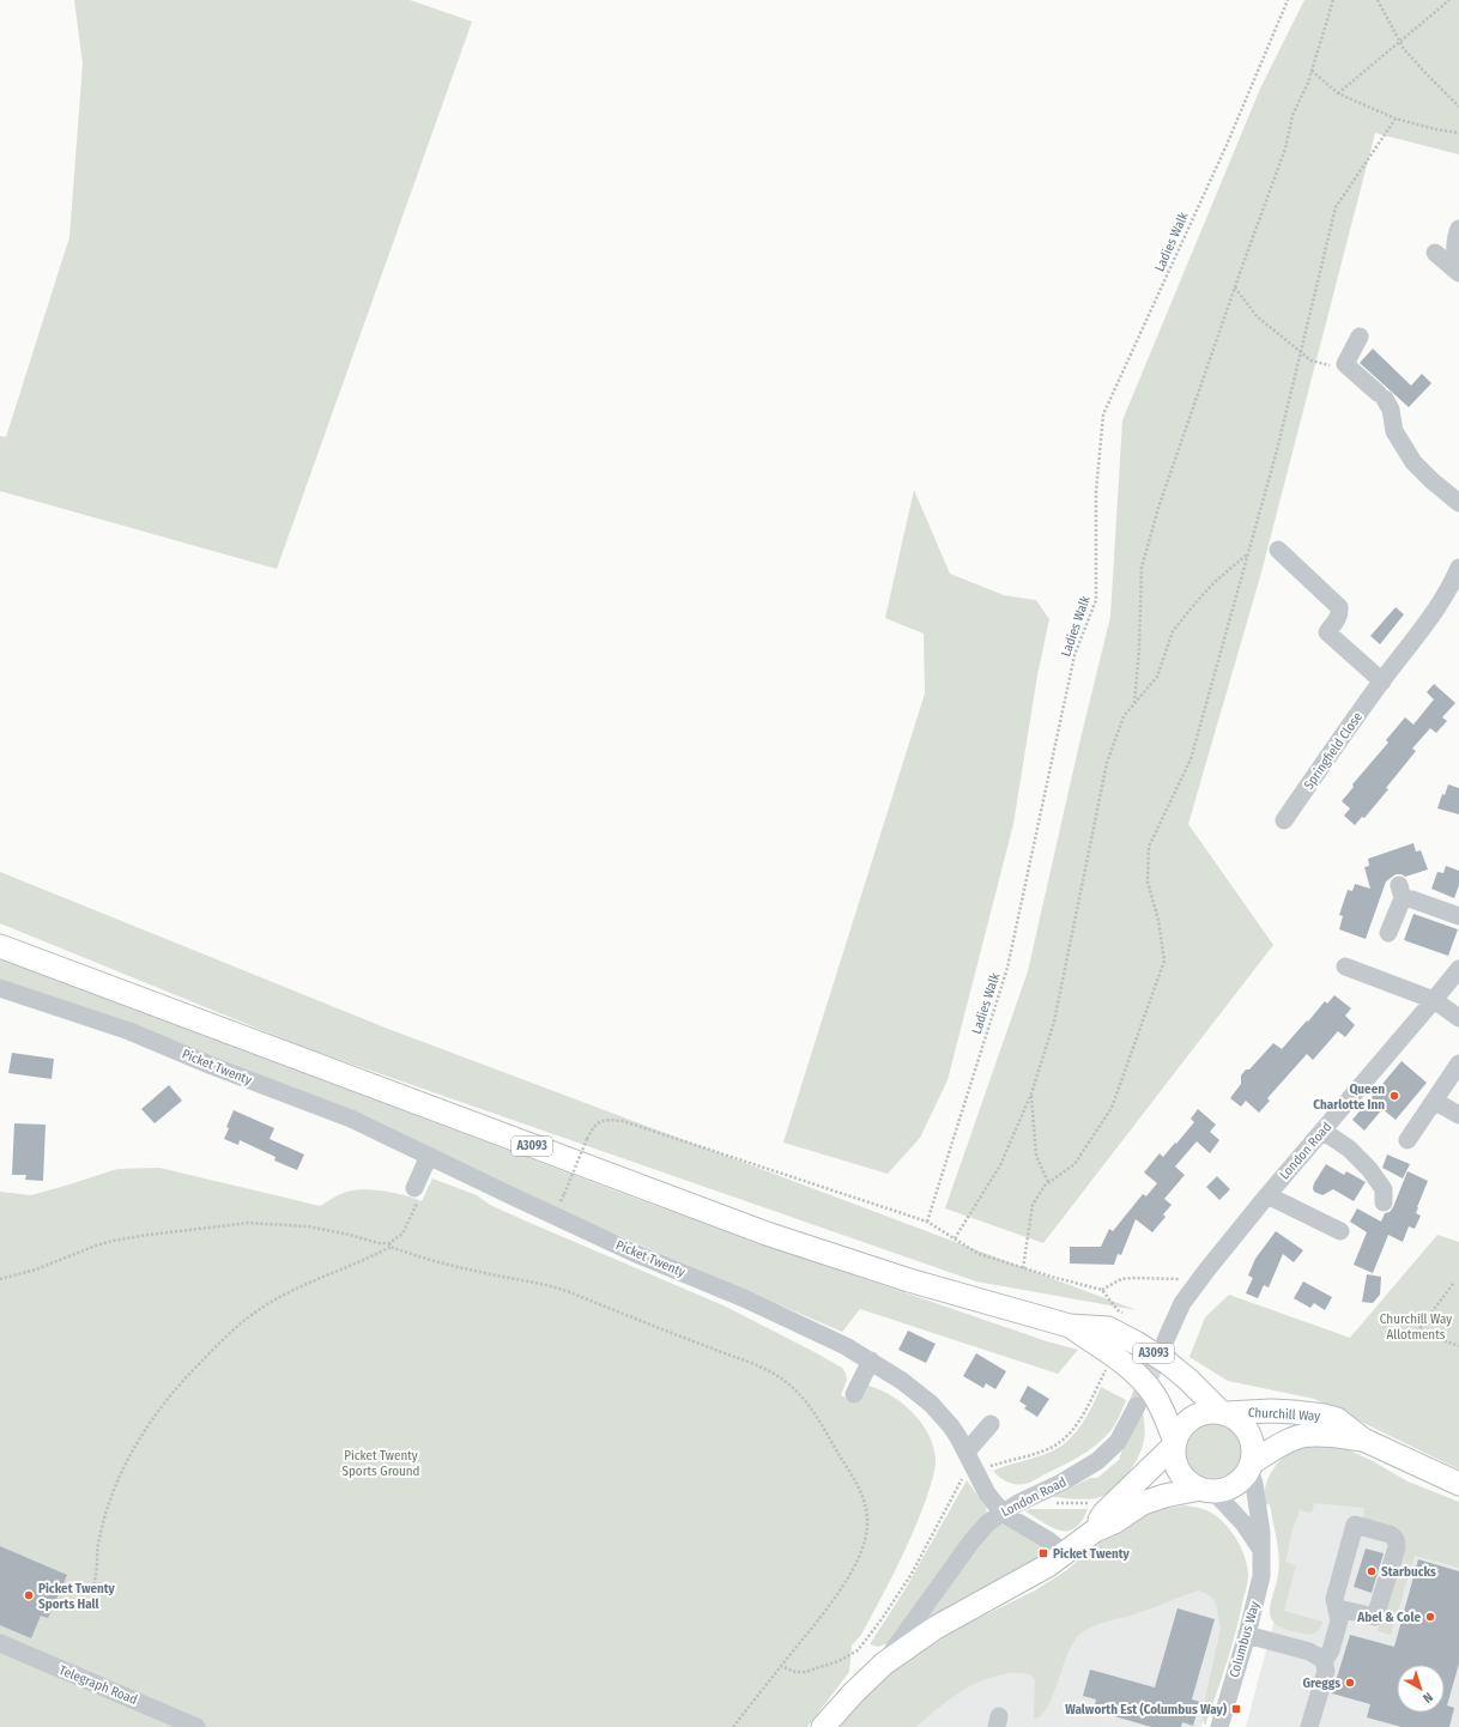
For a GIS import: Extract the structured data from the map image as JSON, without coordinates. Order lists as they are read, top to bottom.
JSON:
{
  "streets": {
    "main road": ["A3093", "London Road", "Churchill Way"],
    "street": [
      "Springfield Close",
      "Picket Twenty",
      "Columbus Way",
      "Telegraph Road"
    ],
    "path": ["Ladies Walk"]
  },
  "crossings": [
    ["Picket Twenty", "London Road"],
    ["A3093", "London Road"],
    ["A3093", "Churchill Way"],
    ["A3093", "Columbus Way"],
    ["London Road", "Churchill Way"],
    ["London Road", "Columbus Way"],
    ["Churchill Way", "Columbus Way"]
  ],
  "parks": ["Churchill Way Allotments", "Picket Twenty Sports Ground"],
  "places": {
    "other": [
      "Queen Charlotte Inn",
      "Starbucks",
      "Picket Twenty Sports Hall",
      "Abel & Cole",
      "Greggs"
    ],
    "transit": ["Picket Twenty", "Walworth Est (Columbus Way)"]
  },
  "north": "bottom right"
}
